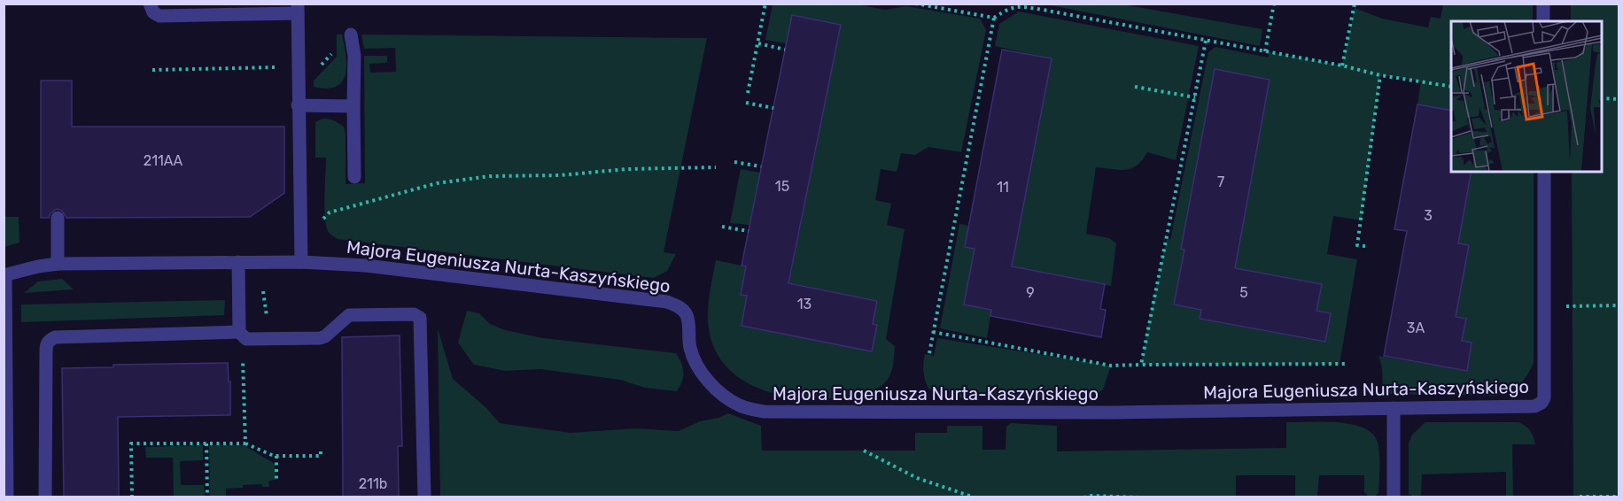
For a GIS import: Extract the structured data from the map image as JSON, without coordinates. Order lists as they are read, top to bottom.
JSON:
{
  "streets": {
    "street": ["Majora Eugeniusza Nurta-Kaszyńskiego"]
  },
  "house_numbers": [
    "211AA",
    "7",
    "15",
    "11",
    "3",
    "9",
    "5",
    "13",
    "3A",
    "211b"
  ]
}
